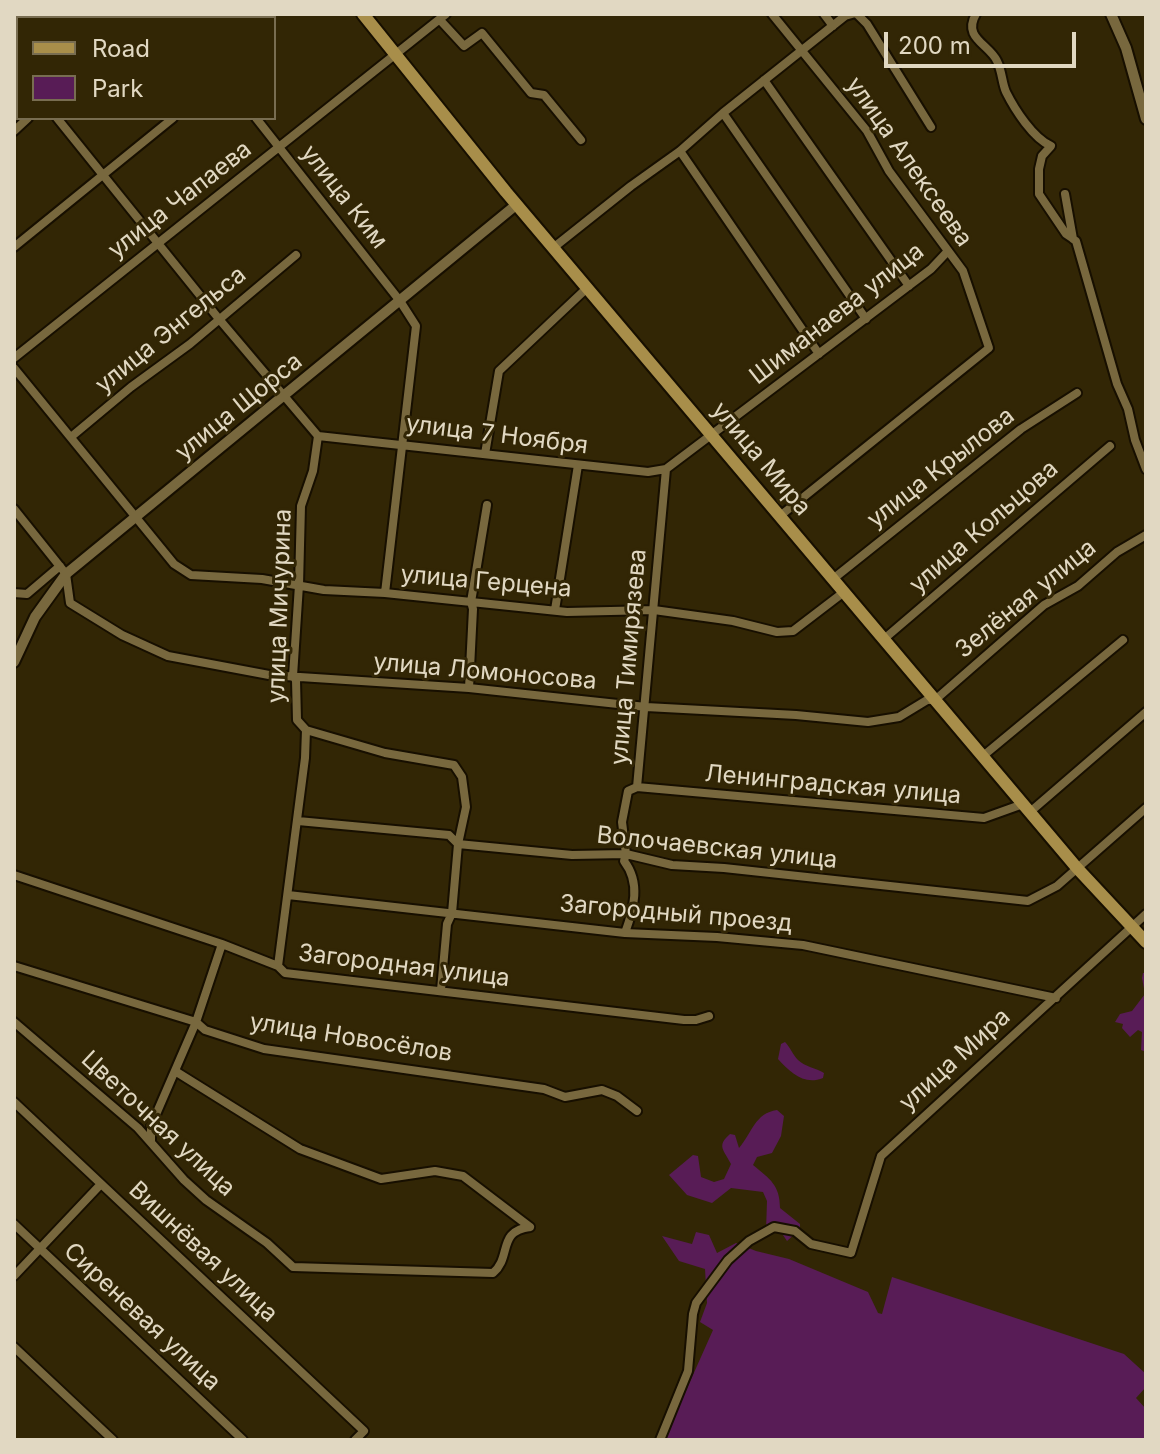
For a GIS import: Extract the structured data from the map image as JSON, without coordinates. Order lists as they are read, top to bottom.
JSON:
{
  "streets": {
    "main road": ["улица Мира"],
    "street": [
      "улица Алексеева",
      "улица Ким",
      "улица Чапаева",
      "Шиманаева улица",
      "улица Энгельса",
      "улица Щорса",
      "улица 7 Ноября",
      "улица Крылова",
      "улица Кольцова",
      "улица Герцена",
      "Зелёная улица",
      "улица Мичурина",
      "улица Тимирязева",
      "улица Ломоносова",
      "Ленинградская улица",
      "Волочаевская улица",
      "Загородный проезд",
      "Загородная улица",
      "улица Новосёлов",
      "Цветочная улица",
      "Вишнёвая улица",
      "Сиреневая улица"
    ]
  },
  "crossings": [
    ["улица Алексеева", "Шиманаева улица"],
    ["улица Алексеева", "улица Мира"],
    ["улица Ким", "улица Чапаева"],
    ["улица Ким", "улица Щорса"],
    ["улица Ким", "улица 7 Ноября"],
    ["улица Ким", "улица Герцена"],
    ["улица Чапаева", "улица Мира"],
    ["Шиманаева улица", "улица Мира"],
    ["улица Энгельса", "улица Герцена"],
    ["улица Щорса", "улица Мира"],
    ["улица Щорса", "улица Герцена"],
    ["улица Щорса", "улица Ломоносова"],
    ["улица 7 Ноября", "улица Мичурина"],
    ["улица 7 Ноября", "улица Тимирязева"],
    ["улица Мира", "улица Крылова"],
    ["улица Мира", "улица Кольцова"],
    ["улица Мира", "улица Герцена"],
    ["улица Мира", "Зелёная улица"],
    ["улица Мира", "улица Ломоносова"],
    ["улица Мира", "Ленинградская улица"],
    ["улица Мира", "Волочаевская улица"],
    ["улица Мира", "Загородный проезд"],
    ["улица Герцена", "улица Мичурина"],
    ["улица Герцена", "улица Тимирязева"],
    ["Зелёная улица", "улица Ломоносова"],
    ["улица Мичурина", "улица Ломоносова"],
    ["улица Мичурина", "Волочаевская улица"],
    ["улица Мичурина", "Загородный проезд"],
    ["улица Мичурина", "Загородная улица"],
    ["улица Тимирязева", "улица Ломоносова"],
    ["улица Тимирязева", "Ленинградская улица"],
    ["улица Тимирязева", "Волочаевская улица"],
    ["улица Тимирязева", "Загородный проезд"]
  ],
  "legend": ["Road", "Park"],
  "scale_bar": "200 m"
}
